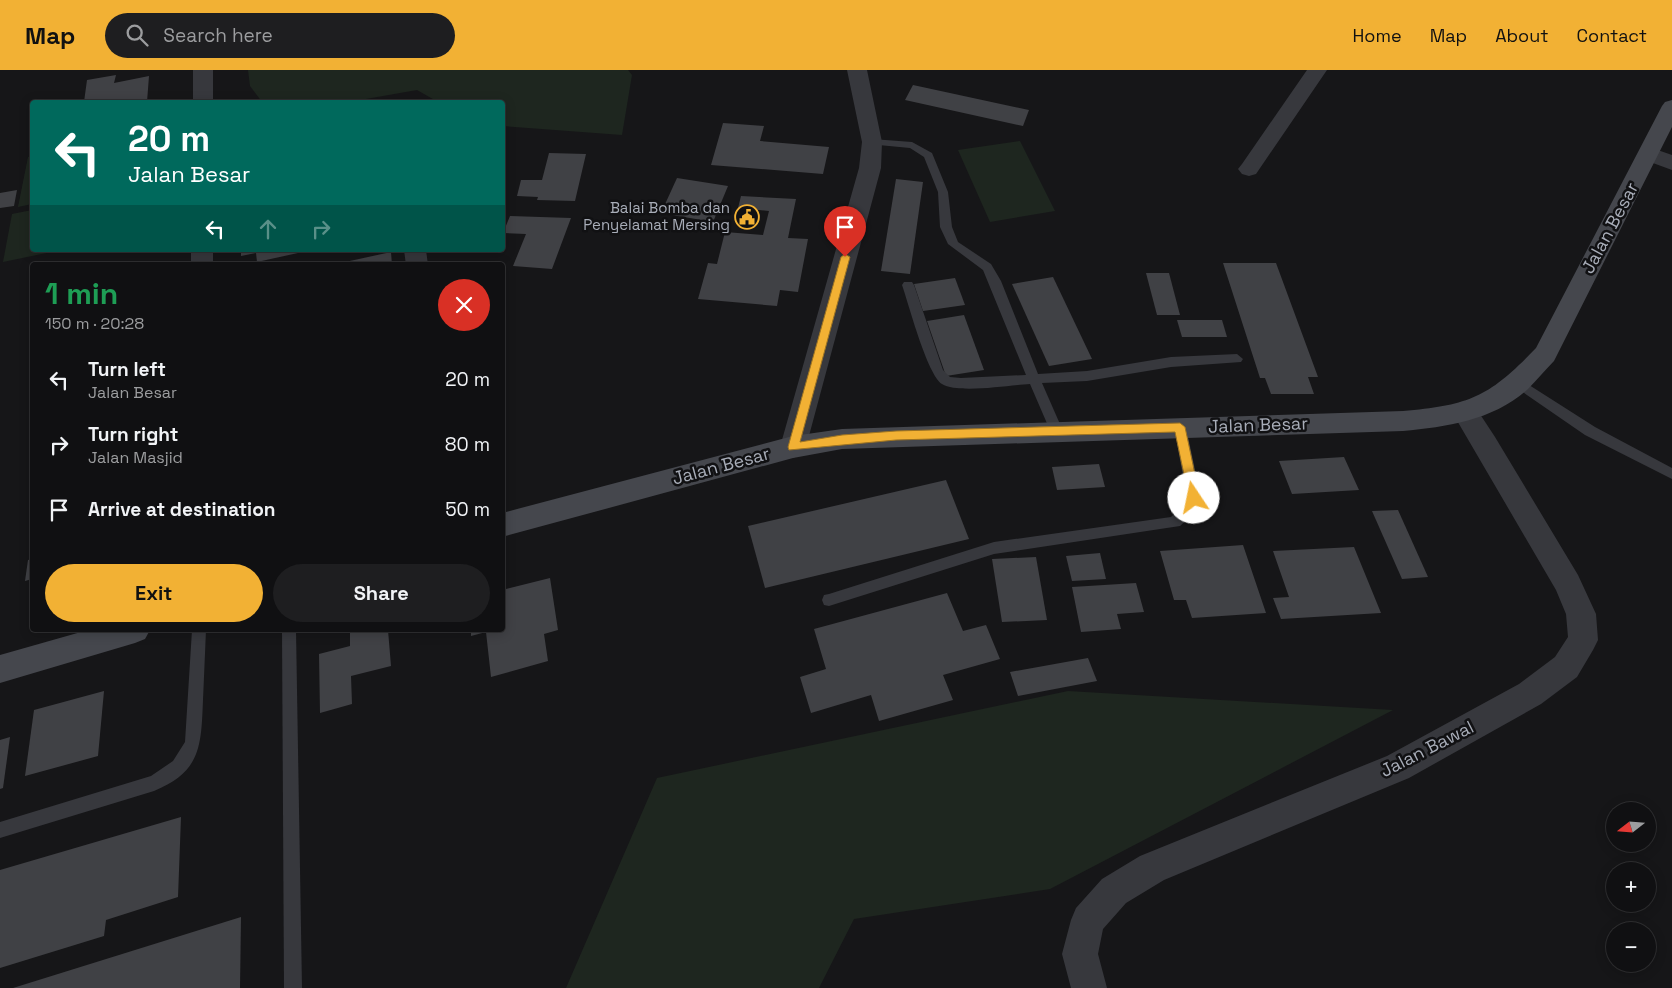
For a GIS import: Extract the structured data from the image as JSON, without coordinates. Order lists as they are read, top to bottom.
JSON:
{
  "streets": {
    "street": ["Jalan Besar", "Jalan Bawal"]
  },
  "crossings": [
    ["Jalan Besar", "Jalan Bawal"]
  ],
  "places": {
    "public building": ["Balai Bomba dan Penyelamat Mersing"]
  },
  "north": "left",
  "page": {
    "header": "Map",
    "search": "Search here",
    "nav": [
      "Home",
      "Map",
      "About",
      "Contact"
    ],
    "turn": ["20 m", "Jalan Besar"],
    "heading": ["1 min", "150 m · 20:28"],
    "list": [
      {
        "name": "Turn left",
        "note": "Jalan Besar",
        "value": "20 m"
      },
      {
        "name": "Turn right",
        "note": "Jalan Masjid",
        "value": "80 m"
      },
      {
        "name": "Arrive at destination",
        "value": "50 m"
      }
    ],
    "buttons": ["Exit", "Share"],
    "map_buttons": ["+", "−"]
  }
}
